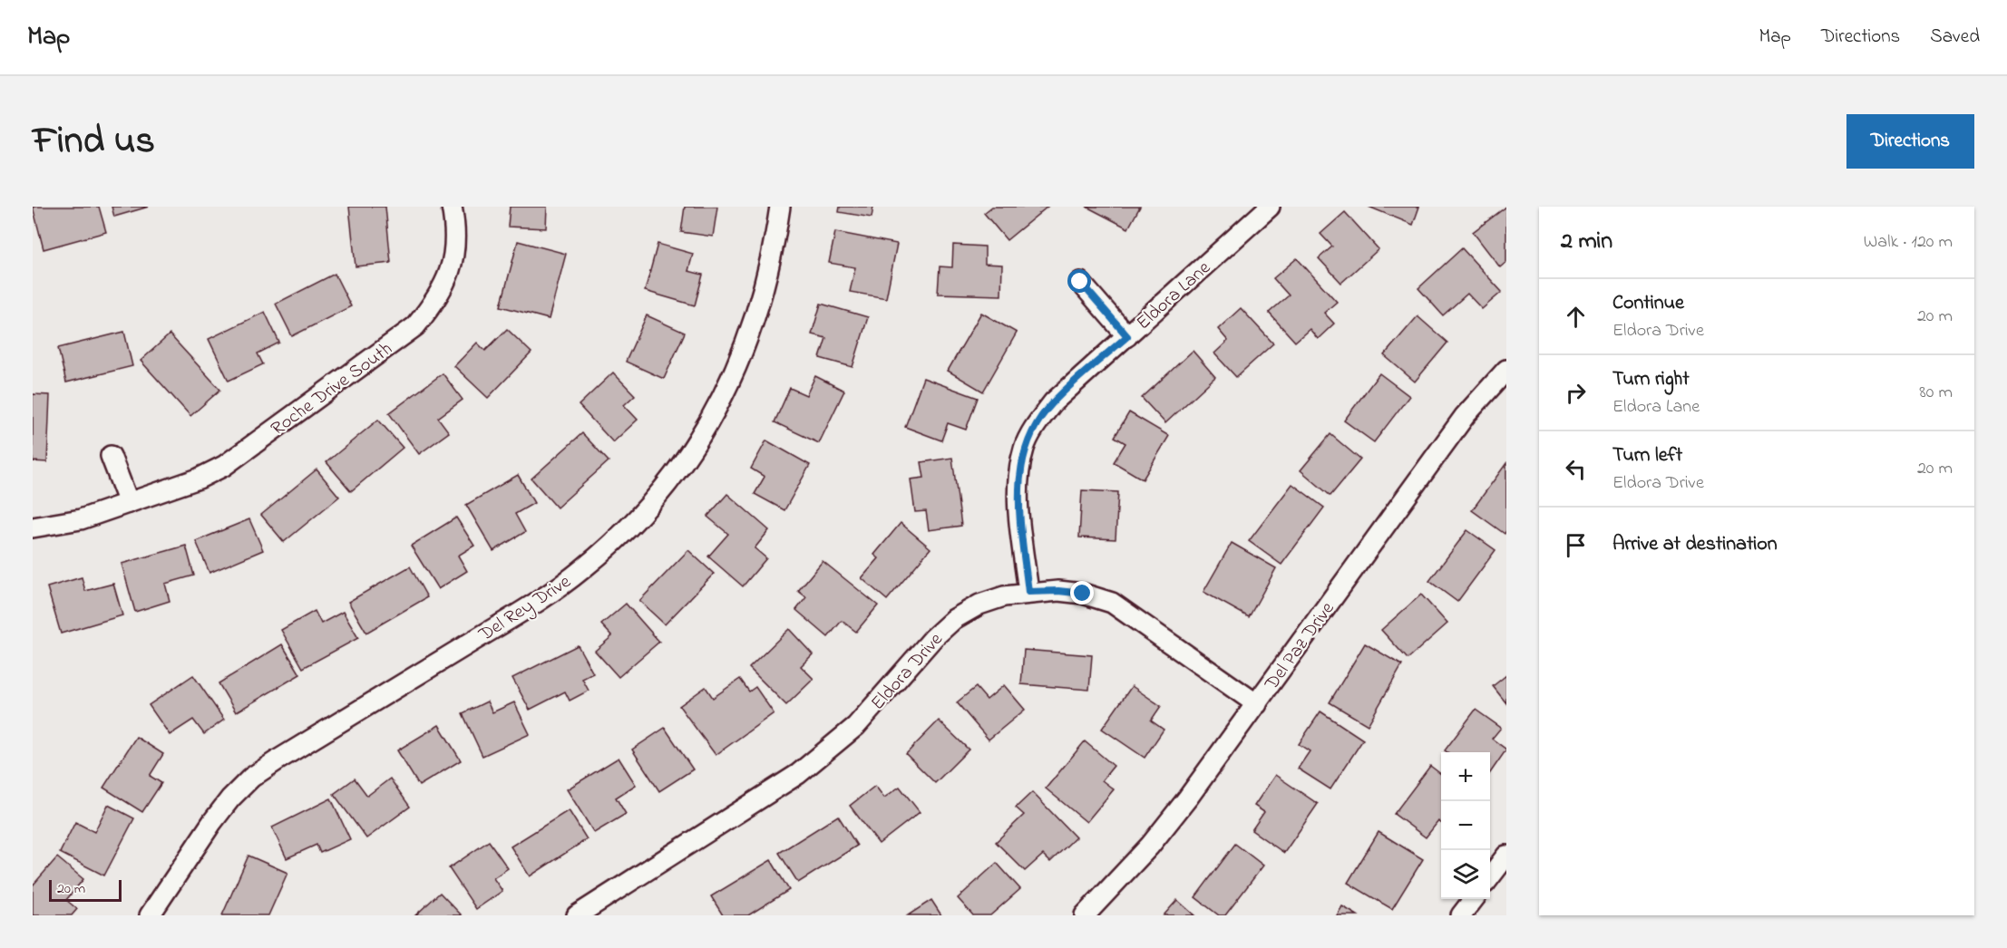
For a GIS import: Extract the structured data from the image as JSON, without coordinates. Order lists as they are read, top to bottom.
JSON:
{
  "streets": {
    "street": [
      "Eldora Lane",
      "Roche Drive South",
      "Del Rey Drive",
      "Del Paz Drive",
      "Eldora Drive"
    ]
  },
  "crossings": [
    ["Eldora Lane", "Eldora Drive"],
    ["Del Paz Drive", "Eldora Drive"]
  ],
  "scale_bar": "20 m",
  "page": {
    "header": "Map",
    "nav": ["Map", "Directions", "Saved"],
    "title": "Find us",
    "buttons": "Directions",
    "heading": ["2 min", "Walk · 120 m"],
    "list": [
      ["Continue", "Eldora Drive", "20 m"],
      ["Turn right", "Eldora Lane", "80 m"],
      ["Turn left", "Eldora Drive", "20 m"],
      "Arrive at destination"
    ],
    "map_buttons": ["+", "−"],
    "scale": "20 m"
  }
}
